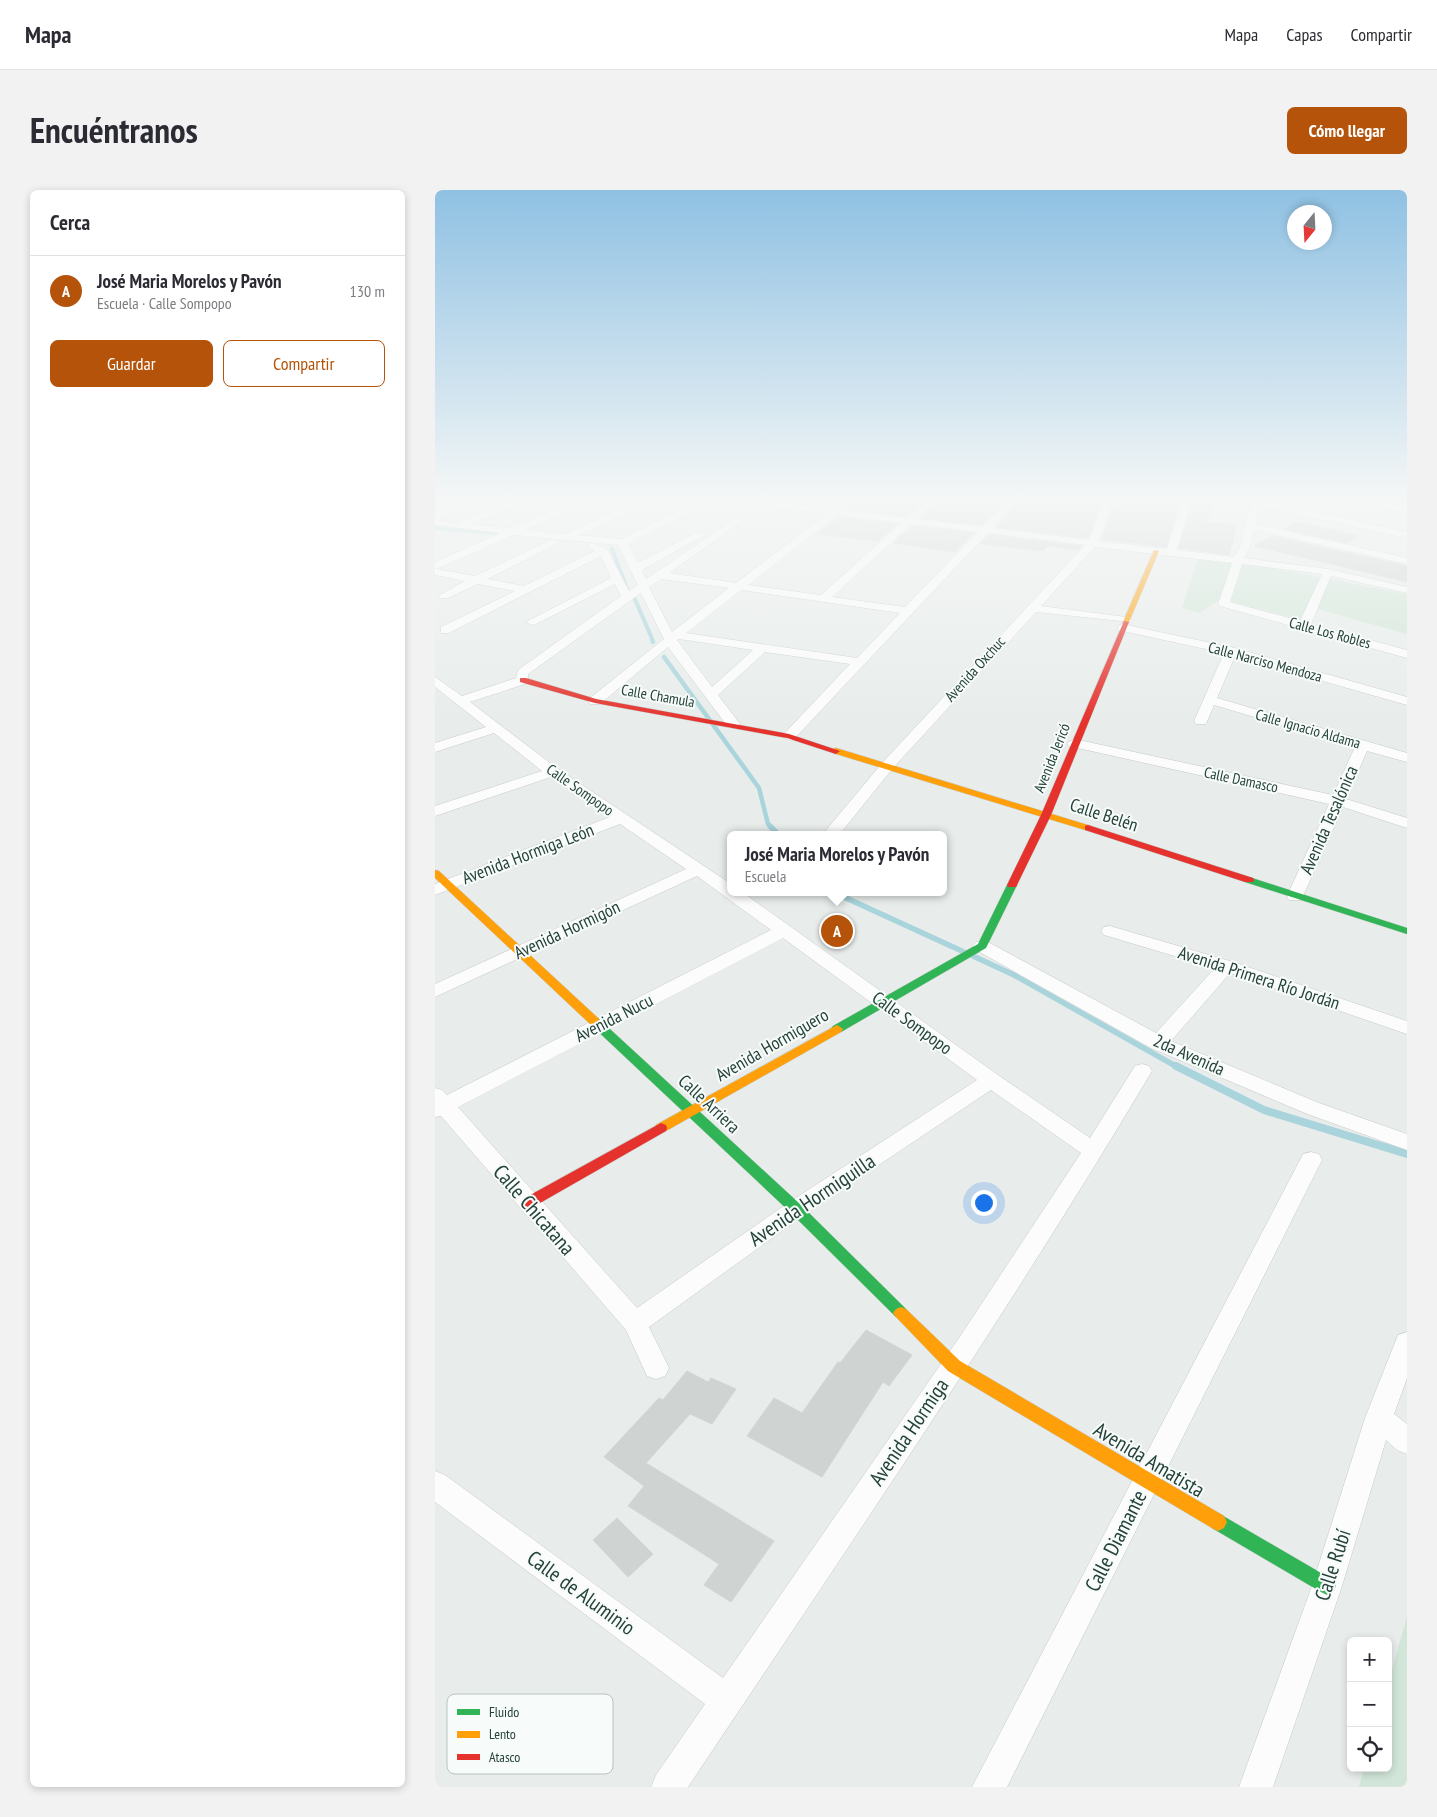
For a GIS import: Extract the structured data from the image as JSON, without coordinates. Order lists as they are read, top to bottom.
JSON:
{
  "streets": {
    "street": [
      "Calle Los Robles",
      "Calle Narciso Mendoza",
      "Avenida Oxchuc",
      "Calle Chamula",
      "Calle Ignacio Aldama",
      "Avenida Jericó",
      "Calle Damasco",
      "Calle Sompopo",
      "Calle Belén",
      "Avenida Tesalónica",
      "Avenida Hormiga León",
      "Avenida Hormigón",
      "Avenida Primera Río Jordán",
      "Avenida Nucu",
      "Avenida Hormiguero",
      "2da Avenida",
      "Calle Arriera",
      "Avenida Hormiguilla",
      "Calle Chicatana",
      "Avenida Hormiga",
      "Avenida Amatista",
      "Calle Diamante",
      "Calle Rubí",
      "Calle de Aluminio"
    ]
  },
  "crossings": [
    ["Calle Narciso Mendoza", "Avenida Oxchuc"],
    ["Calle Narciso Mendoza", "Avenida Jericó"],
    ["Avenida Oxchuc", "Calle Belén"],
    ["Calle Chamula", "Calle Belén"],
    ["Calle Ignacio Aldama", "Avenida Tesalónica"],
    ["Avenida Jericó", "Calle Damasco"],
    ["Avenida Jericó", "Calle Belén"],
    ["Avenida Jericó", "Avenida Hormiguero"],
    ["Avenida Jericó", "2da Avenida"],
    ["Calle Damasco", "Avenida Tesalónica"],
    ["Calle Sompopo", "Avenida Hormiga León"],
    ["Calle Sompopo", "Avenida Hormigón"],
    ["Calle Sompopo", "Avenida Nucu"],
    ["Calle Sompopo", "Avenida Hormiguero"],
    ["Calle Sompopo", "Avenida Hormiguilla"],
    ["Calle Sompopo", "Avenida Hormiga"],
    ["Calle Belén", "Avenida Tesalónica"],
    ["Avenida Hormiga León", "Calle Arriera"],
    ["Avenida Hormigón", "Calle Arriera"],
    ["Avenida Nucu", "Calle Arriera"],
    ["Avenida Nucu", "Calle Chicatana"],
    ["Avenida Hormiguero", "2da Avenida"],
    ["Avenida Hormiguero", "Calle Arriera"],
    ["Avenida Hormiguero", "Calle Chicatana"],
    ["Calle Arriera", "Avenida Hormiguilla"],
    ["Calle Arriera", "Avenida Hormiga"],
    ["Calle Arriera", "Avenida Amatista"],
    ["Avenida Hormiguilla", "Calle Chicatana"],
    ["Avenida Hormiga", "Avenida Amatista"],
    ["Avenida Hormiga", "Calle de Aluminio"],
    ["Avenida Amatista", "Calle Diamante"],
    ["Avenida Amatista", "Calle Rubí"]
  ],
  "legend": ["Fluido", "Lento", "Atasco"],
  "north": "bottom",
  "page": {
    "header": "Mapa",
    "nav": ["Mapa", "Capas", "Compartir"],
    "title": "Encuéntranos",
    "buttons": [
      "Cómo llegar",
      ["Guardar", "Compartir"]
    ],
    "heading": "Cerca",
    "list": [
      {
        "mark": "A",
        "name": "José Maria Morelos y Pavón",
        "note": "Escuela · Calle Sompopo",
        "value": "130 m"
      }
    ],
    "popup": ["José Maria Morelos y Pavón", "Escuela"],
    "pins": "A",
    "map_buttons": ["+", "−"]
  }
}
